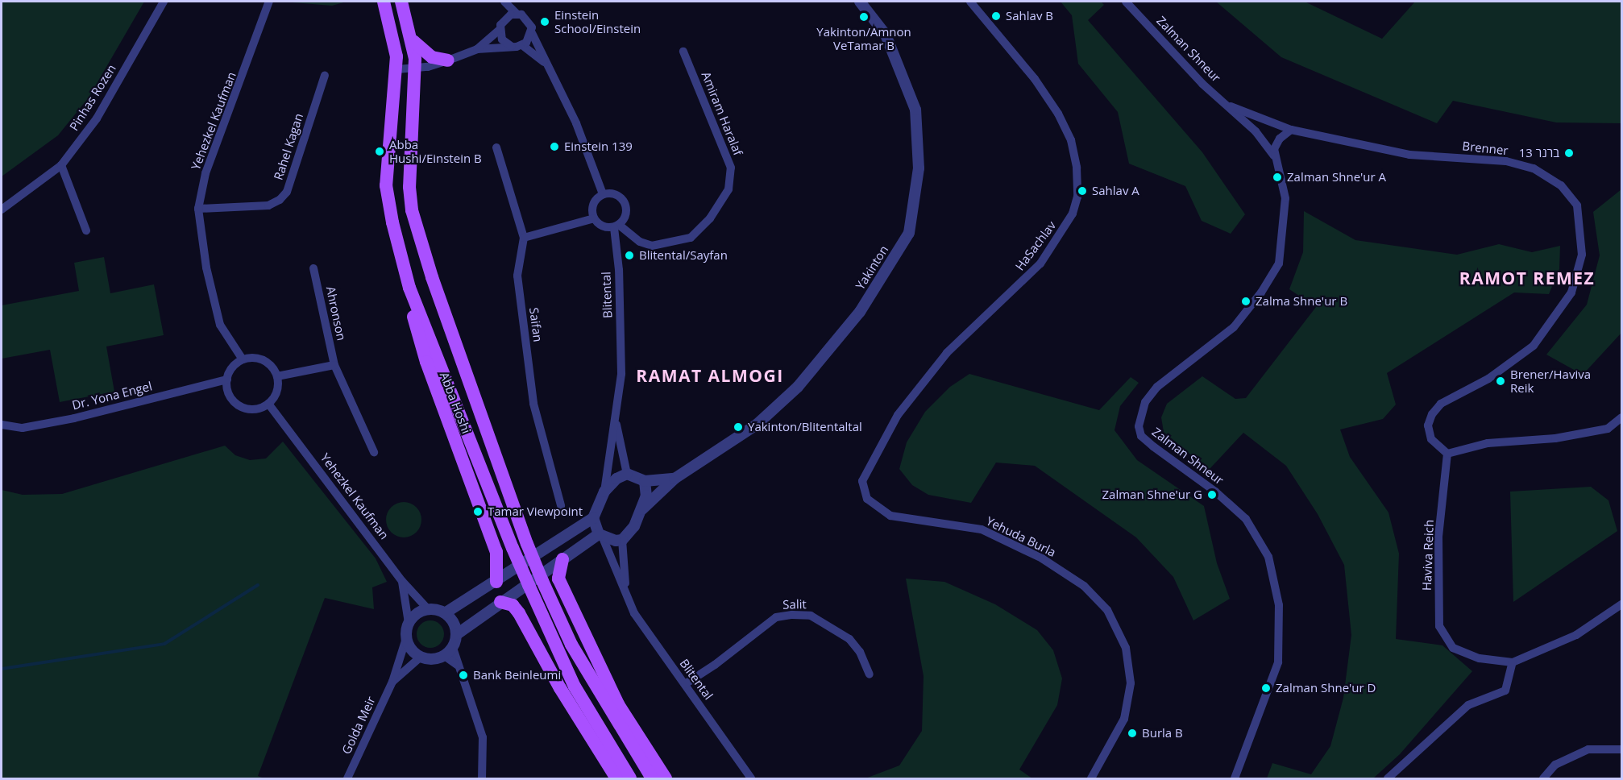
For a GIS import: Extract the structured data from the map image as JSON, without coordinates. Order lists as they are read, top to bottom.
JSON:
{
  "streets": {
    "main road": ["Abba Hoshi"],
    "street": [
      "Zalman Shneur",
      "Pinhas Rozen",
      "Amiram Haralaf",
      "Yehezkel Kaufman",
      "Rahel Kagan",
      "Brenner",
      "HaSachlav",
      "Yakinton",
      "Blitental",
      "Ahronson",
      "Saifan",
      "Dr. Yona Engel",
      "Yehuda Burla",
      "Haviva Reich",
      "Salit",
      "Golda Meir"
    ]
  },
  "crossings": [
    ["Zalman Shneur", "Brenner"],
    ["Amiram Haralaf", "Blitental"],
    ["Yehezkel Kaufman", "Rahel Kagan"],
    ["Yehezkel Kaufman", "Dr. Yona Engel"],
    ["Yehezkel Kaufman", "Golda Meir"],
    ["Brenner", "Haviva Reich"],
    ["HaSachlav", "Yehuda Burla"],
    ["Yakinton", "Blitental"],
    ["Blitental", "Salit"]
  ],
  "districts": ["RAMOT REMEZ", "RAMAT ALMOGI"],
  "places": [
    "Sahlav B",
    "Yakinton/Amnon VeTamar B",
    "Einstein School/Einstein",
    "Einstein 139",
    "Abba Hushi/Einstein B",
    "ברנר 13",
    "Zalman Shne'ur A",
    "Sahlav A",
    "Blitental/Sayfan",
    "Zalma Shne'ur B",
    "Brener/Haviva Reik",
    "Yakinton/Blitentaltal",
    "Zalman Shne'ur G",
    "Tamar Viewpoint",
    "Bank Beinleumi",
    "Zalman Shne'ur D",
    "Burla B"
  ]
}
